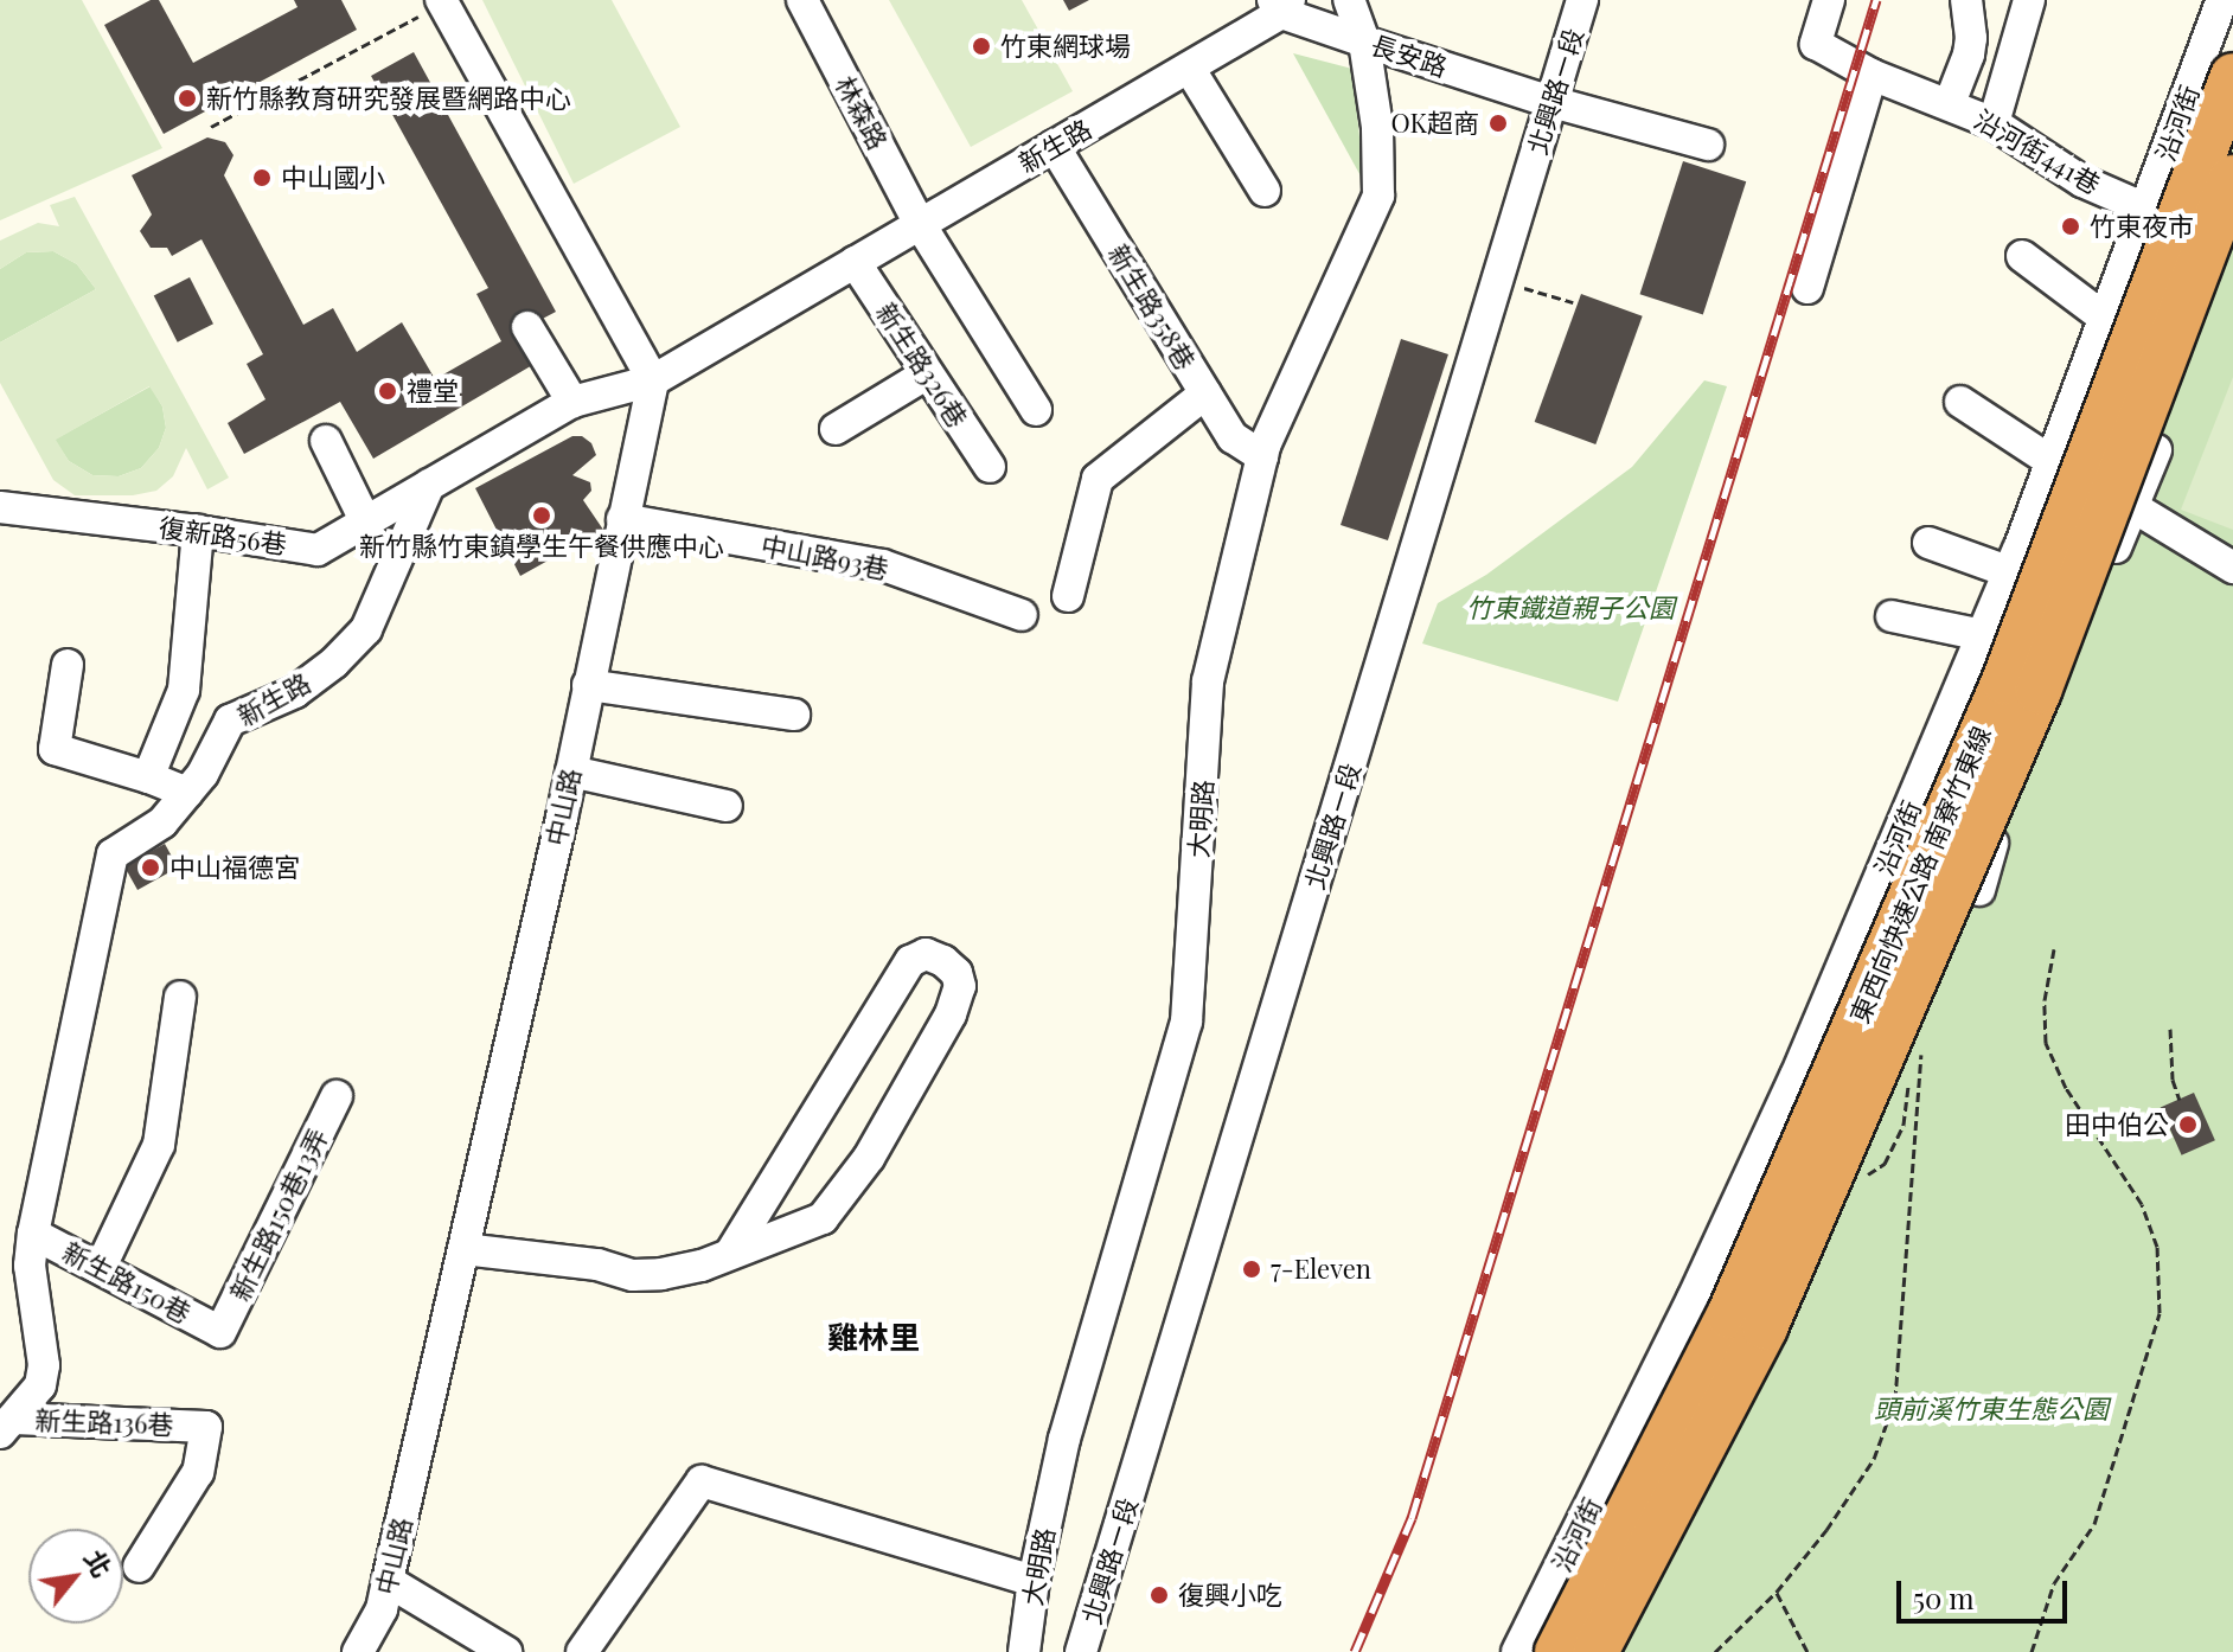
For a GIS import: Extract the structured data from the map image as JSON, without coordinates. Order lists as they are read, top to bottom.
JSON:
{
  "streets": {
    "highway": ["東西向快速公路 南寮竹東線"],
    "street": [
      "長安路",
      "北興路ㄧ段",
      "林森路",
      "沿河街",
      "新生路",
      "沿河街441巷",
      "新生路358巷",
      "新生路326巷",
      "復新路56巷",
      "中山路93巷",
      "中山路",
      "大明路",
      "新生路150巷13弄",
      "新生路150巷",
      "新生路136巷"
    ]
  },
  "crossings": [
    ["長安路", "北興路ㄧ段"],
    ["長安路", "新生路"],
    ["長安路", "大明路"],
    ["林森路", "新生路"],
    ["沿河街", "沿河街441巷"],
    ["新生路", "新生路358巷"],
    ["新生路", "新生路326巷"],
    ["新生路", "復新路56巷"],
    ["新生路", "中山路"],
    ["新生路", "新生路150巷"],
    ["新生路", "新生路136巷"],
    ["新生路358巷", "大明路"],
    ["中山路93巷", "中山路"],
    ["新生路150巷13弄", "新生路150巷"]
  ],
  "districts": ["雞林里"],
  "parks": ["竹東鐵道親子公園", "頭前溪竹東生態公園"],
  "places": [
    "竹東網球場",
    "新竹縣教育研究發展暨網路中心",
    "OK超商",
    "中山國小",
    "竹東夜市",
    "禮堂",
    "新竹縣竹東鎮學生午餐供應中心",
    "中山福德宮",
    "田中伯公",
    "7-Eleven",
    "復興小吃"
  ],
  "scale_bar": "50 m",
  "north": "top right"
}
